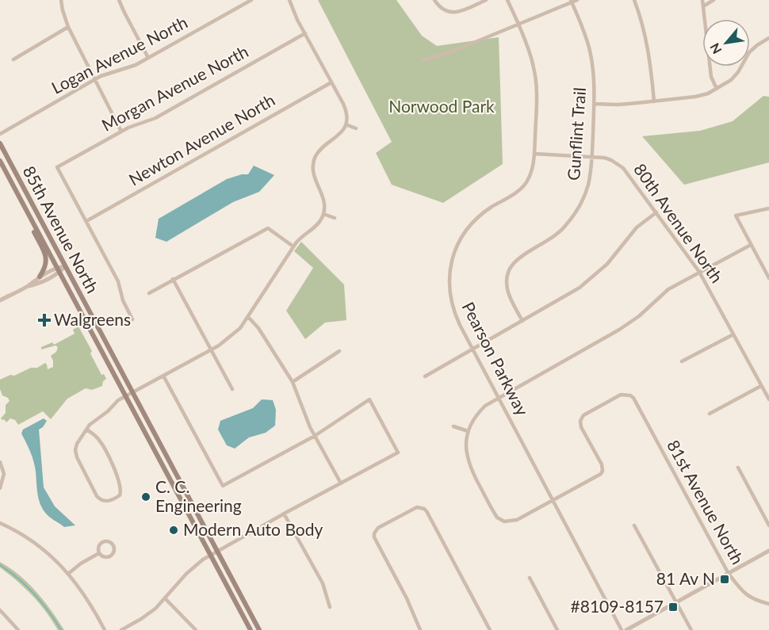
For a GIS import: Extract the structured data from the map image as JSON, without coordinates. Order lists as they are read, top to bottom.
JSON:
{
  "streets": {
    "main road": ["85th Avenue North"],
    "street": [
      "Logan Avenue North",
      "Morgan Avenue North",
      "Gunflint Trail",
      "Newton Avenue North",
      "80th Avenue North",
      "Pearson Parkway",
      "81st Avenue North"
    ]
  },
  "crossings": [
    ["Morgan Avenue North", "Newton Avenue North"],
    ["Gunflint Trail", "80th Avenue North"],
    ["80th Avenue North", "Pearson Parkway"],
    ["Pearson Parkway", "81st Avenue North"]
  ],
  "parks": ["Norwood Park"],
  "places": {
    "health": ["Walgreens"],
    "other": ["C. C. Engineering", "Modern Auto Body"],
    "transit": ["81 Av N", "#8109-8157"]
  },
  "north": "bottom left"
}
